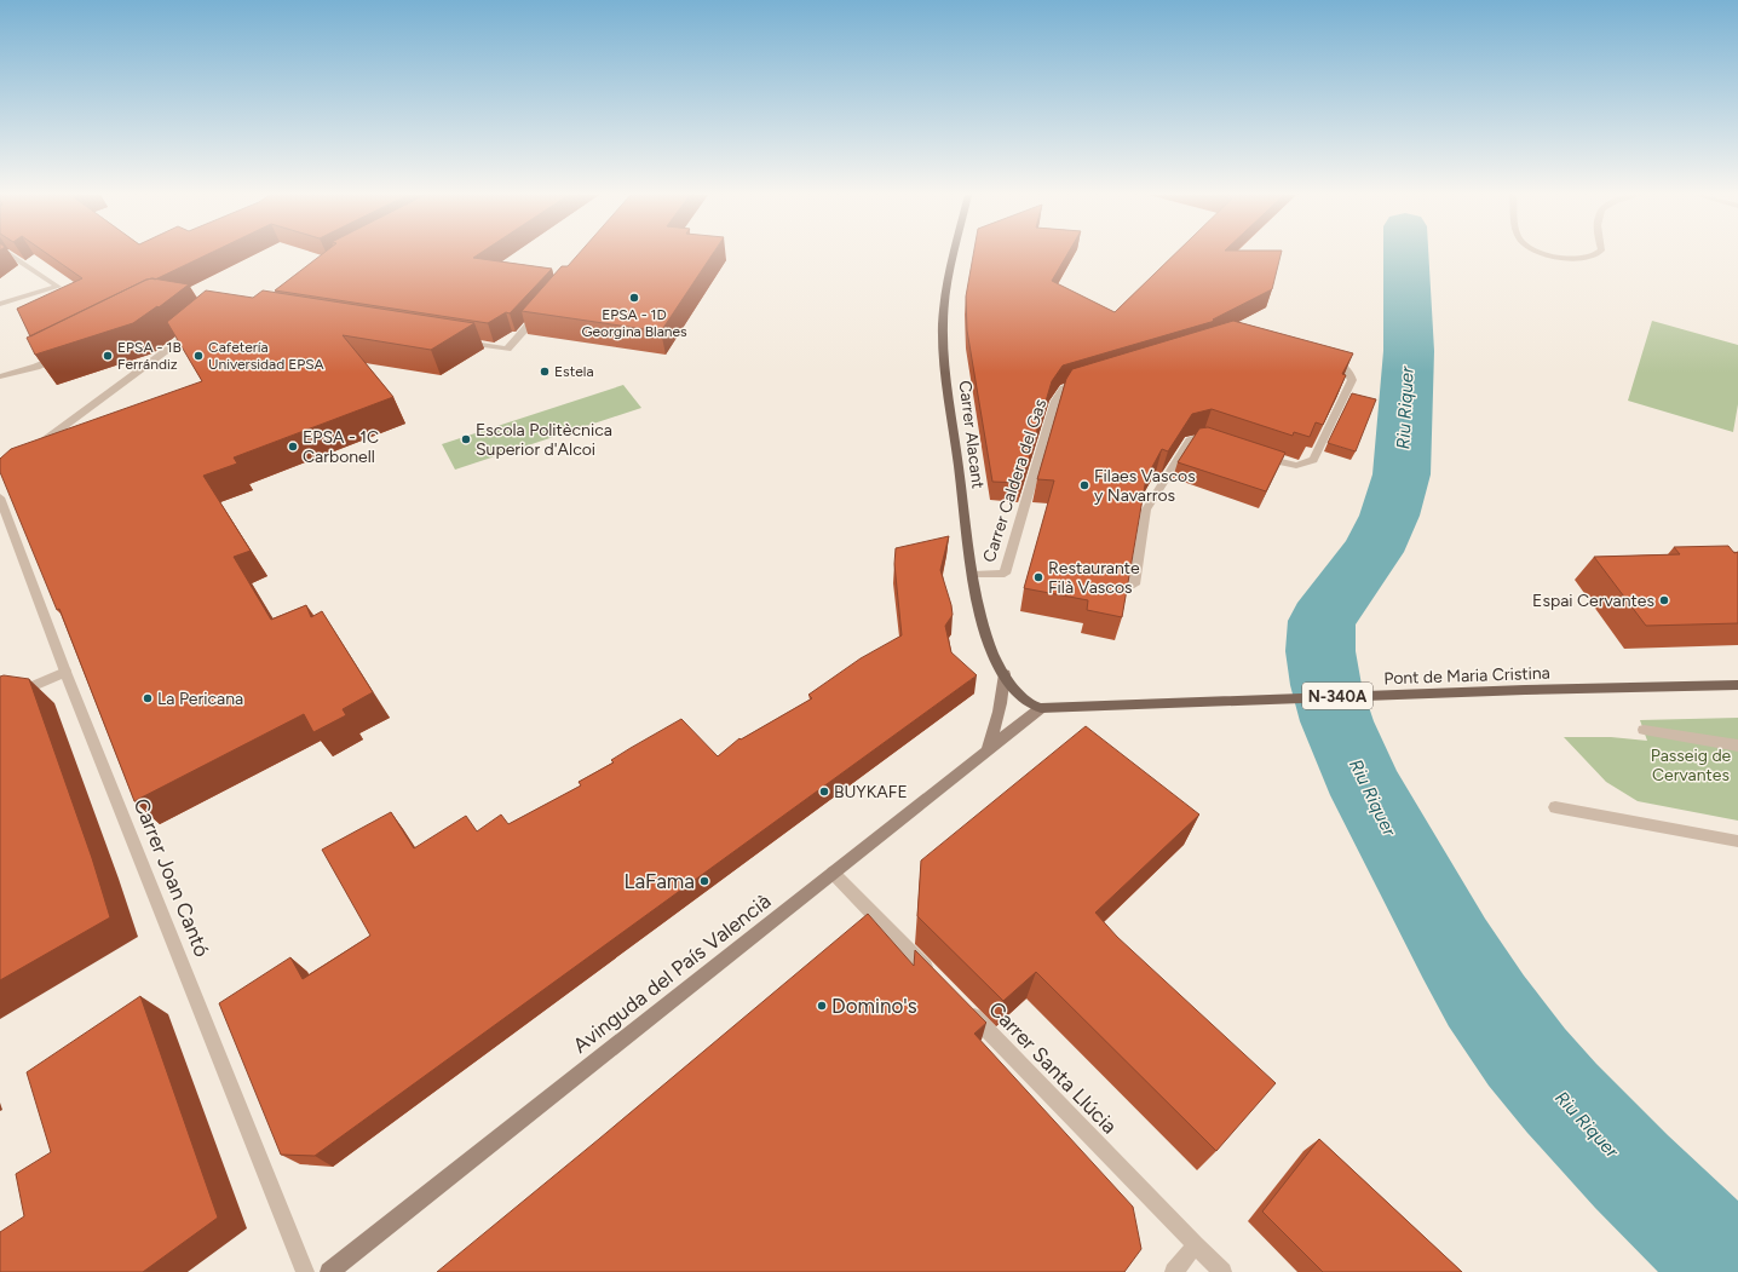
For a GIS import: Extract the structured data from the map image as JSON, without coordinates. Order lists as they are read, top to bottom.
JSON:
{
  "streets": {
    "main road": [
      "Carrer Alacant",
      "Pont de Maria Cristina",
      "N-340A",
      "Avinguda del País Valencià"
    ],
    "street": ["Carrer Caldera del Gas", "Carrer Joan Cantó", "Carrer Santa Llúcia"]
  },
  "crossings": [
    ["Carrer Alacant", "Carrer Caldera del Gas"],
    ["Carrer Alacant", "Pont de Maria Cristina"],
    ["Carrer Alacant", "Avinguda del País Valencià"],
    ["Pont de Maria Cristina", "Avinguda del País Valencià"]
  ],
  "water": ["Riu Riquer"],
  "parks": ["Passeig de Cervantes"],
  "places": [
    "EPSA - 1D Georgina Blanes",
    "EPSA - 1B Ferrándiz",
    "Cafetería Universidad EPSA",
    "Estela",
    "Escola Politècnica Superior d'Alcoi",
    "EPSA - 1C Carbonell",
    "Filaes Vascos y Navarros",
    "Restaurante Filà Vascos",
    "Espai Cervantes",
    "La Pericana",
    "BUYKAFE",
    "LaFama",
    "Domino's"
  ]
}
